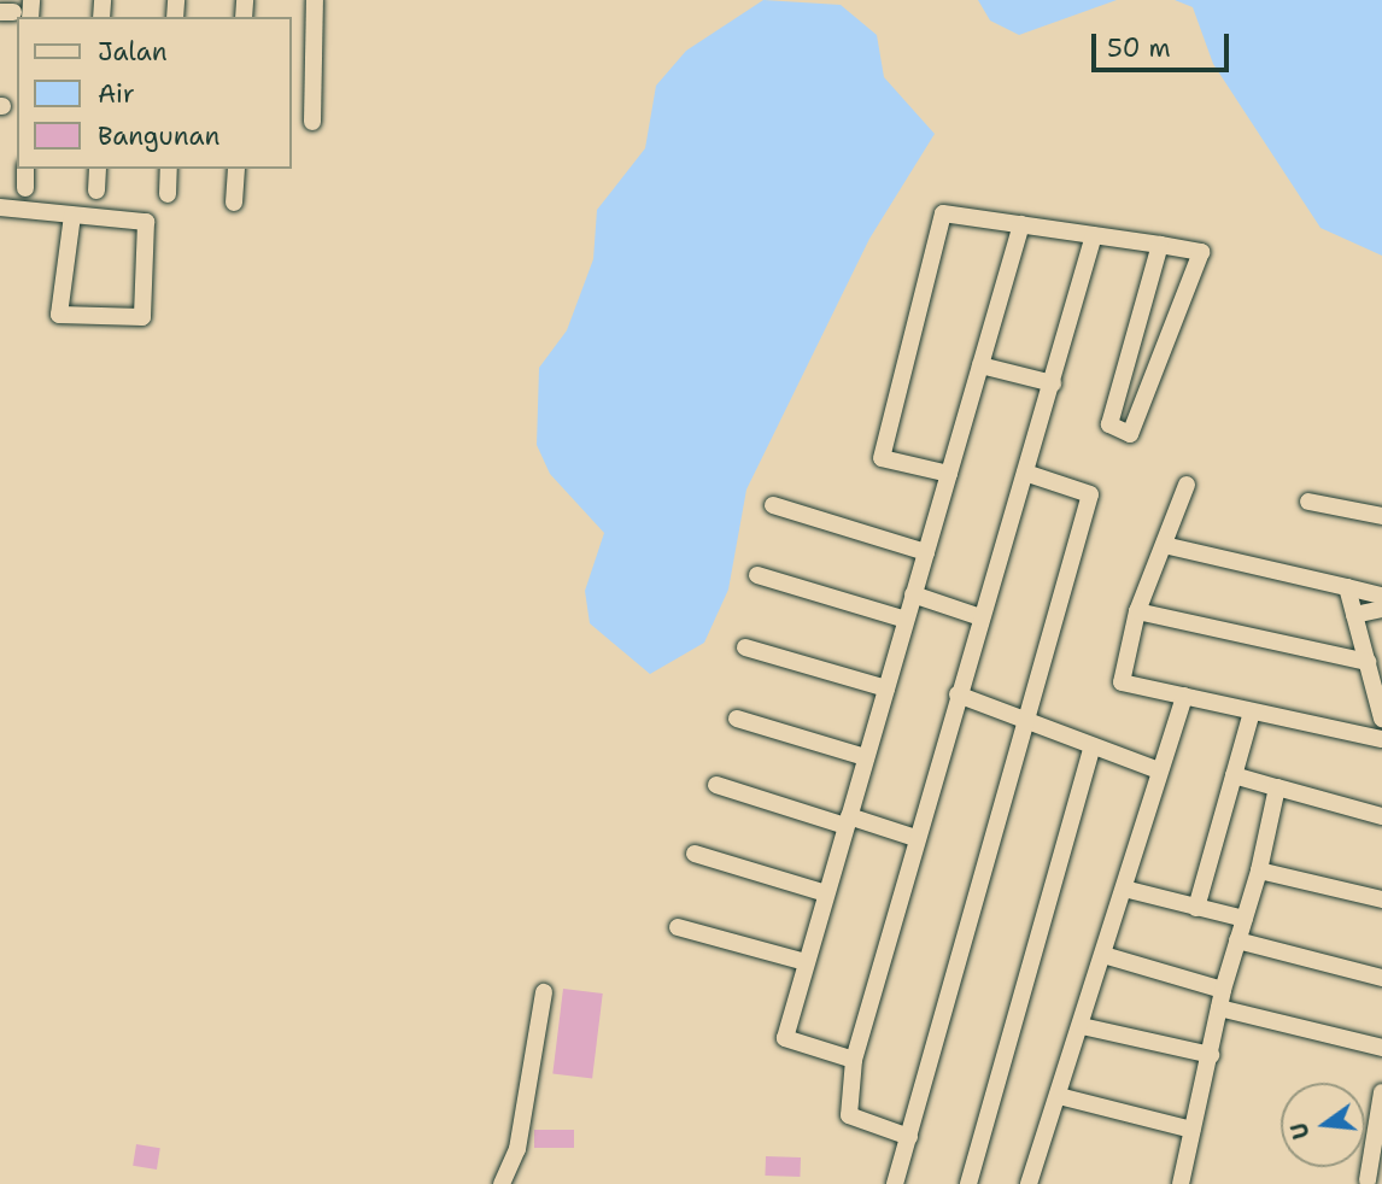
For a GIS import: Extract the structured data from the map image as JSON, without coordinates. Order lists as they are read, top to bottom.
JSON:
{
  "legend": ["Jalan", "Air", "Bangunan"],
  "scale_bar": "50 m",
  "north": "left"
}
